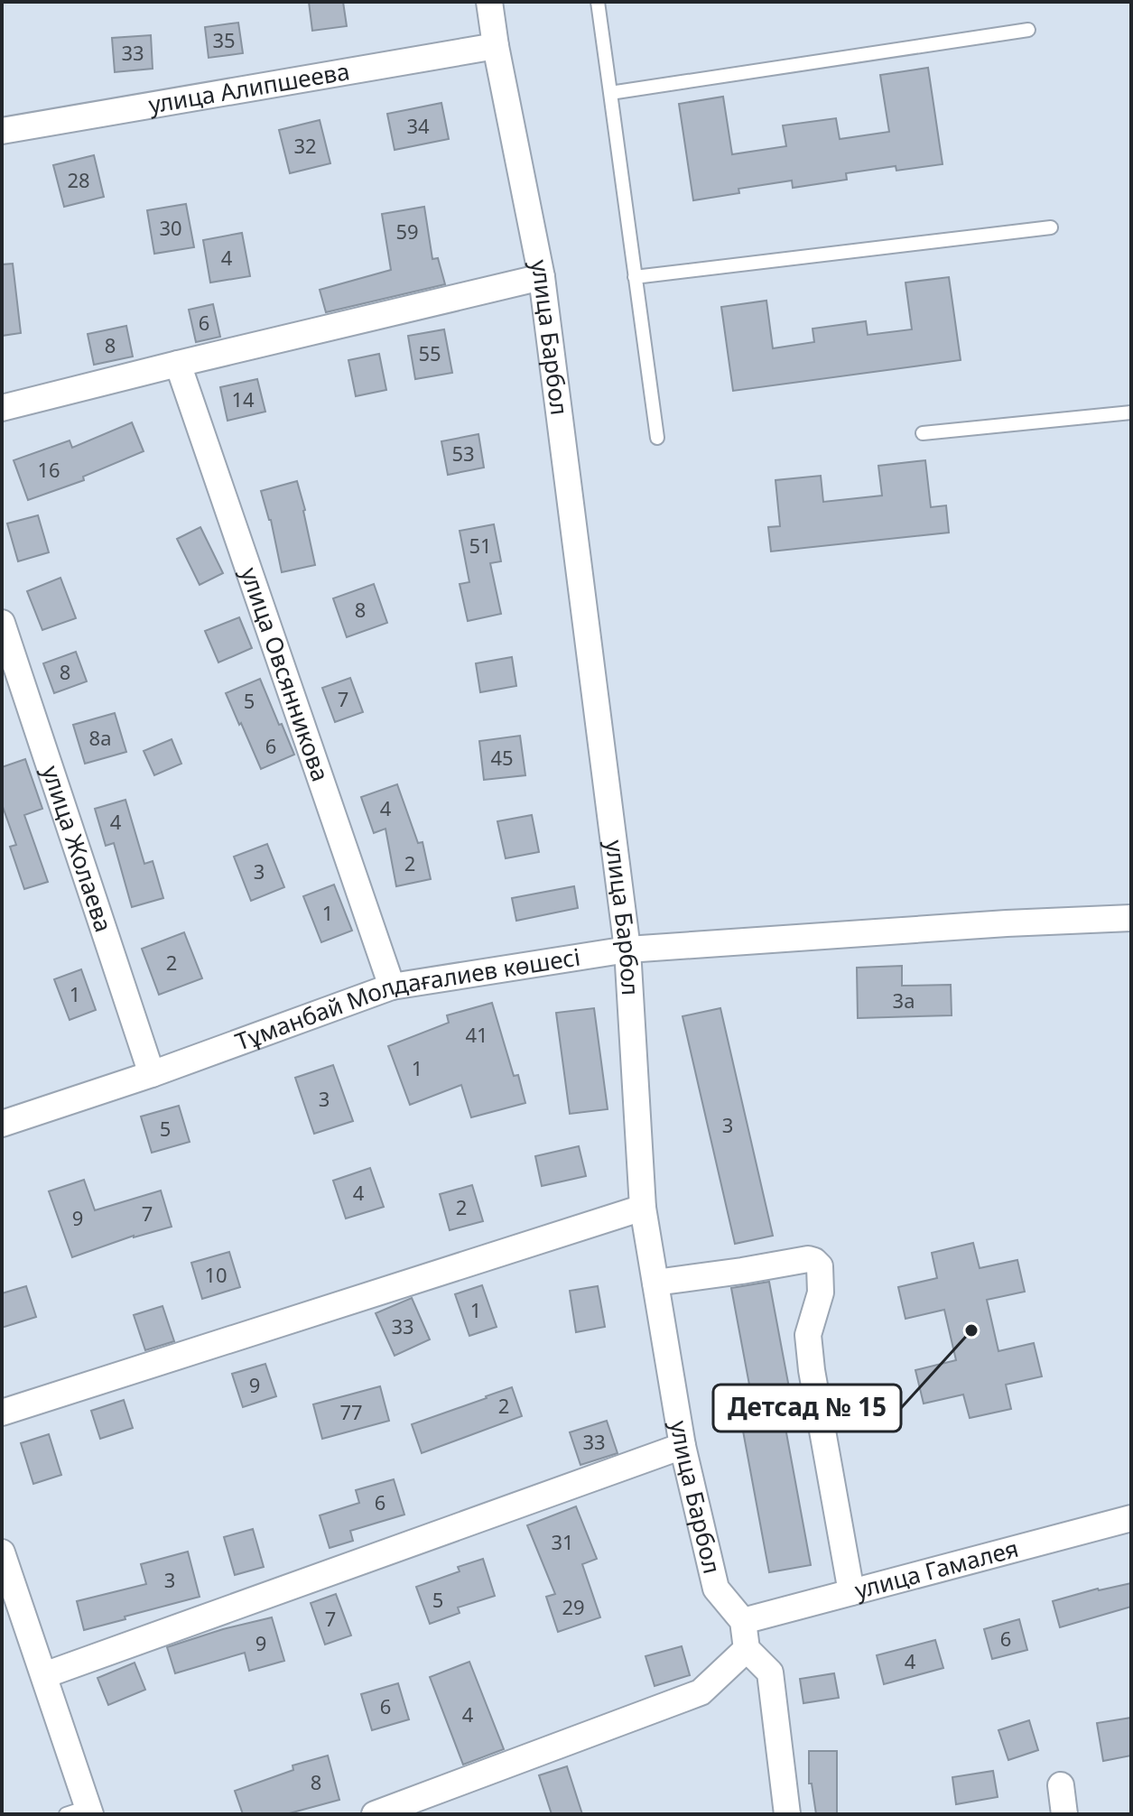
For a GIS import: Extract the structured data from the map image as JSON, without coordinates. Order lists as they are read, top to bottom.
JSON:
{
  "streets": {
    "street": [
      "улица Алипшеева",
      "улица Барбол",
      "улица Овсянникова",
      "улица Жолаева",
      "Тұманбай Молдағалиев көшесі",
      "улица Гамалея"
    ]
  },
  "crossings": [
    ["улица Алипшеева", "улица Барбол"],
    ["улица Барбол", "Тұманбай Молдағалиев көшесі"],
    ["улица Барбол", "улица Гамалея"],
    ["улица Овсянникова", "Тұманбай Молдағалиев көшесі"],
    ["улица Жолаева", "Тұманбай Молдағалиев көшесі"]
  ],
  "places": ["Детсад № 15"],
  "house_numbers": [
    "35",
    "33",
    "34",
    "32",
    "28",
    "30",
    "59",
    "4",
    "6",
    "8",
    "55",
    "14",
    "53",
    "16",
    "51",
    "8",
    "8",
    "7",
    "5",
    "8а",
    "6",
    "45",
    "4",
    "4",
    "2",
    "3",
    "1",
    "2",
    "1",
    "3а",
    "41",
    "1",
    "3",
    "3",
    "5",
    "4",
    "2",
    "7",
    "9",
    "10",
    "1",
    "33",
    "9",
    "2",
    "77",
    "33",
    "6",
    "31",
    "3",
    "5",
    "29",
    "7",
    "6",
    "9",
    "4",
    "6",
    "4",
    "8"
  ]
}
